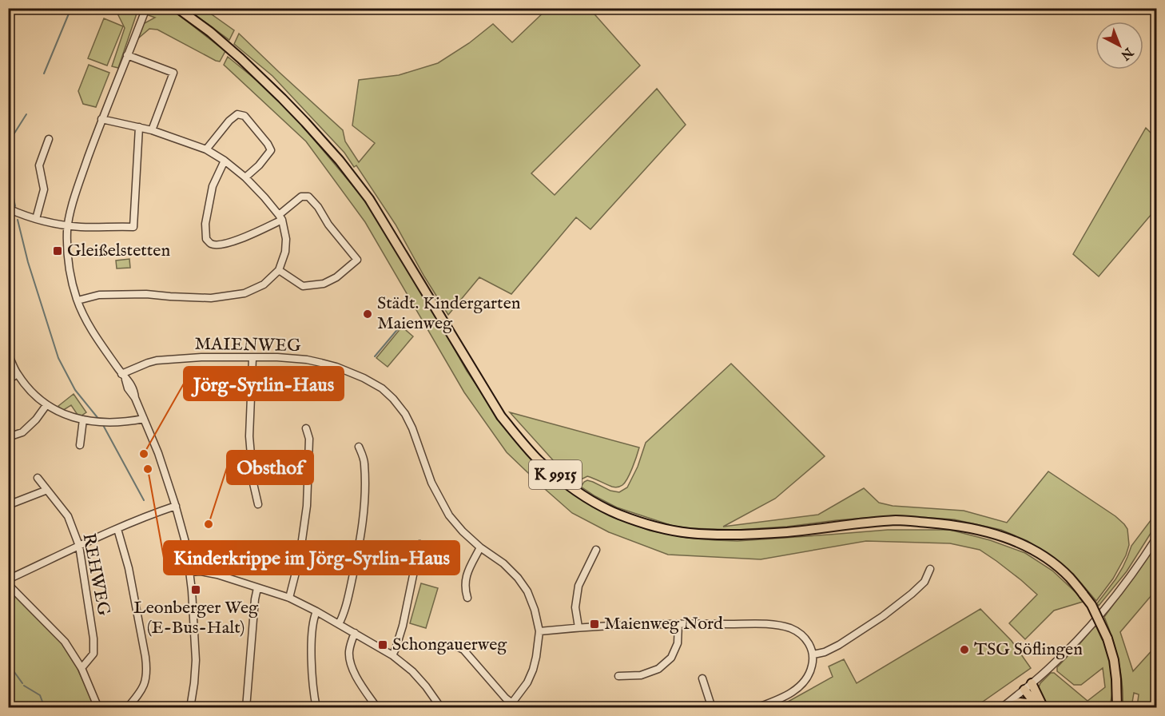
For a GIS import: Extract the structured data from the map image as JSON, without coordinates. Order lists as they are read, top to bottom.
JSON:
{
  "streets": {
    "main road": ["K 9915"],
    "street": ["MAIENWEG", "REHWEG"]
  },
  "places": {
    "transit": [
      "Gleißelstetten",
      "Leonberger Weg (E-Bus-Halt)",
      "Maienweg Nord",
      "Schongauerweg"
    ],
    "other": [
      "Städt. Kindergarten Maienweg",
      "Jörg-Syrlin-Haus",
      "Kinderkrippe im Jörg-Syrlin-Haus",
      "Obsthof",
      "TSG Söflingen"
    ]
  },
  "north": "bottom right"
}
